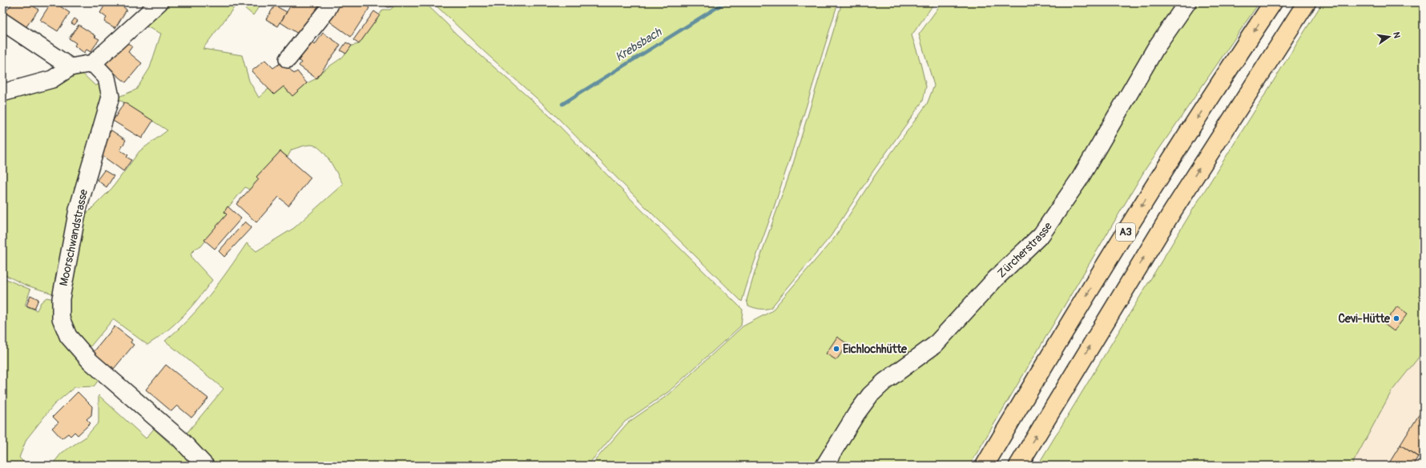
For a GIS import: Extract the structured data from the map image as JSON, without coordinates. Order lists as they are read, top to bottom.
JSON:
{
  "streets": {
    "highway": ["A3"],
    "street": ["Moorschwandstrasse", "Zürcherstrasse"]
  },
  "water": ["Krebsbach"],
  "places": ["Cevi-Hütte", "Eichlochhütte"],
  "north": "right"
}
